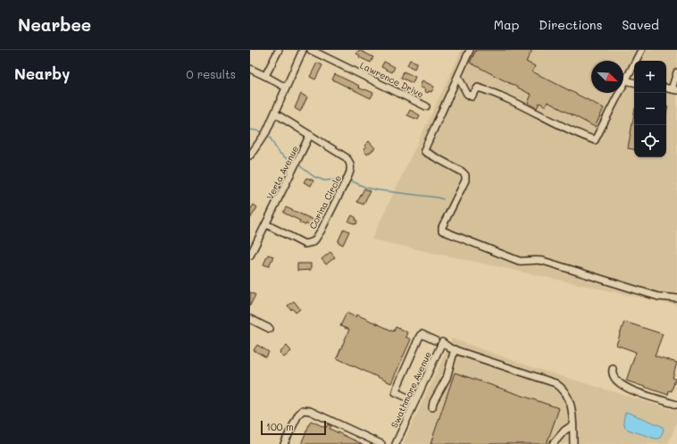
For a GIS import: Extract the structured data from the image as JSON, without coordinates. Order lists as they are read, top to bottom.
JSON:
{
  "streets": {
    "street": [
      "Lawrence Drive",
      "Verta Avenue",
      "Corina Circle",
      "Swathmore Avenue"
    ]
  },
  "crossings": [
    ["Verta Avenue", "Corina Circle"]
  ],
  "scale_bar": "100 m",
  "north": "bottom right",
  "page": {
    "header": "Nearbee",
    "nav": ["Map", "Directions", "Saved"],
    "heading": ["Nearby", "0 results"],
    "map_buttons": ["+", "−"],
    "scale": "100 m"
  }
}
